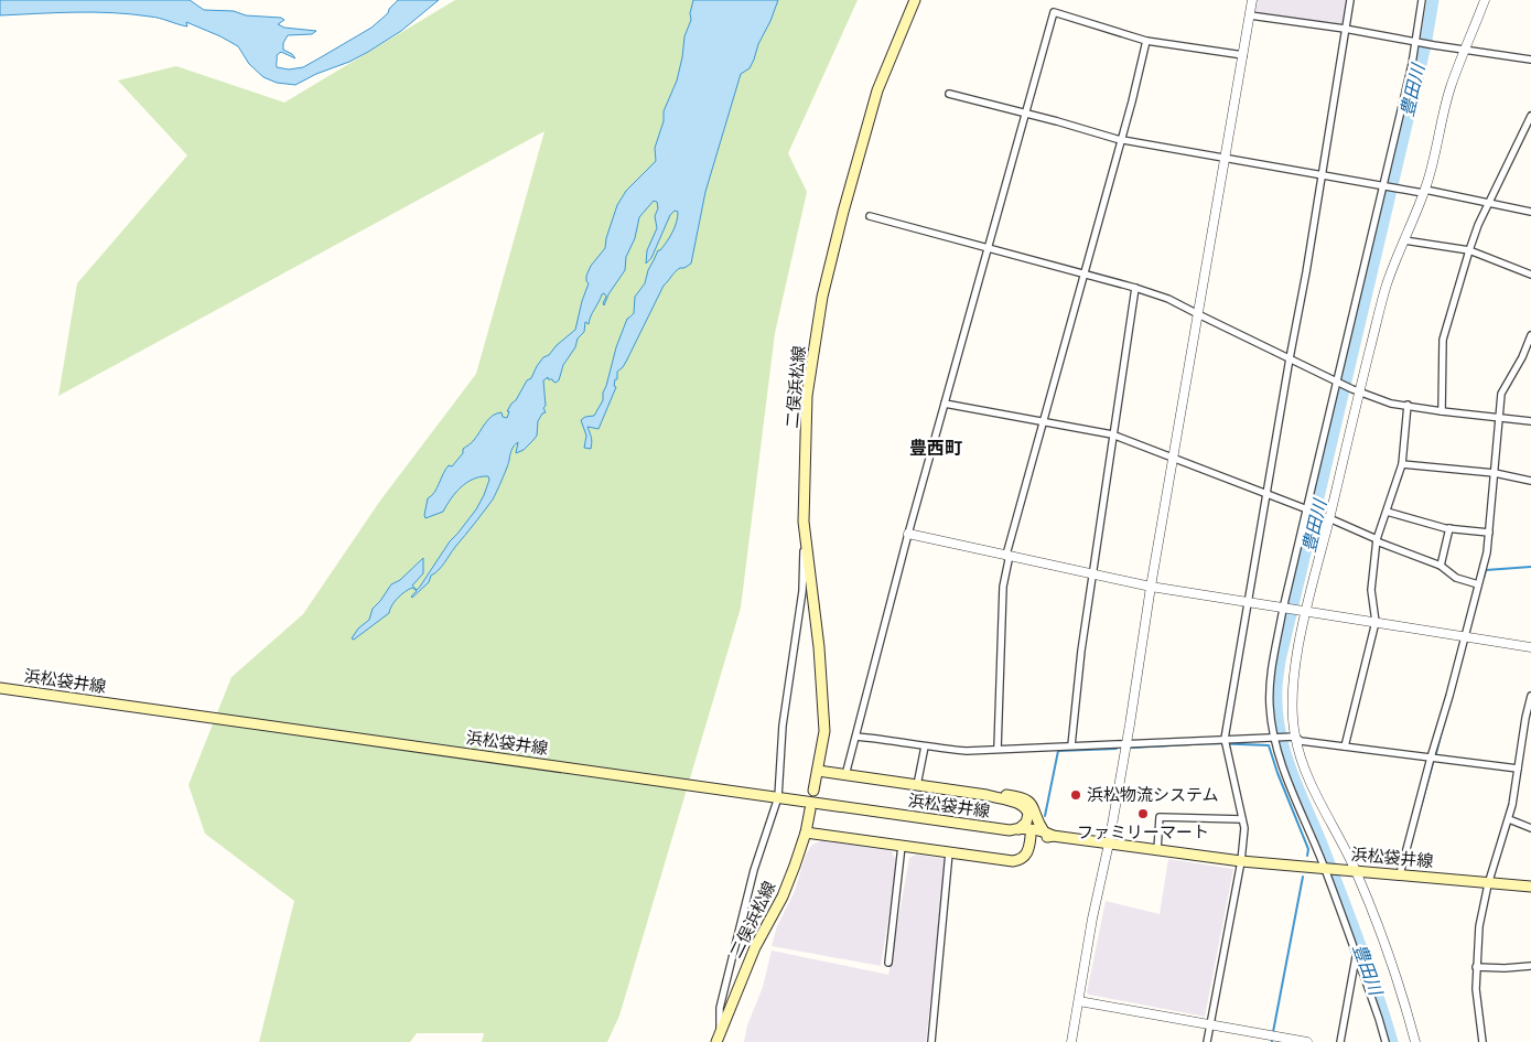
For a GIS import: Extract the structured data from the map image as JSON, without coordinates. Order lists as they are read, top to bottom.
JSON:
{
  "streets": {
    "main road": ["二俣浜松線", "浜松袋井線"]
  },
  "districts": ["豊西町"],
  "water": ["豊田川"],
  "places": ["浜松物流システム", "ファミリーマート"]
}
